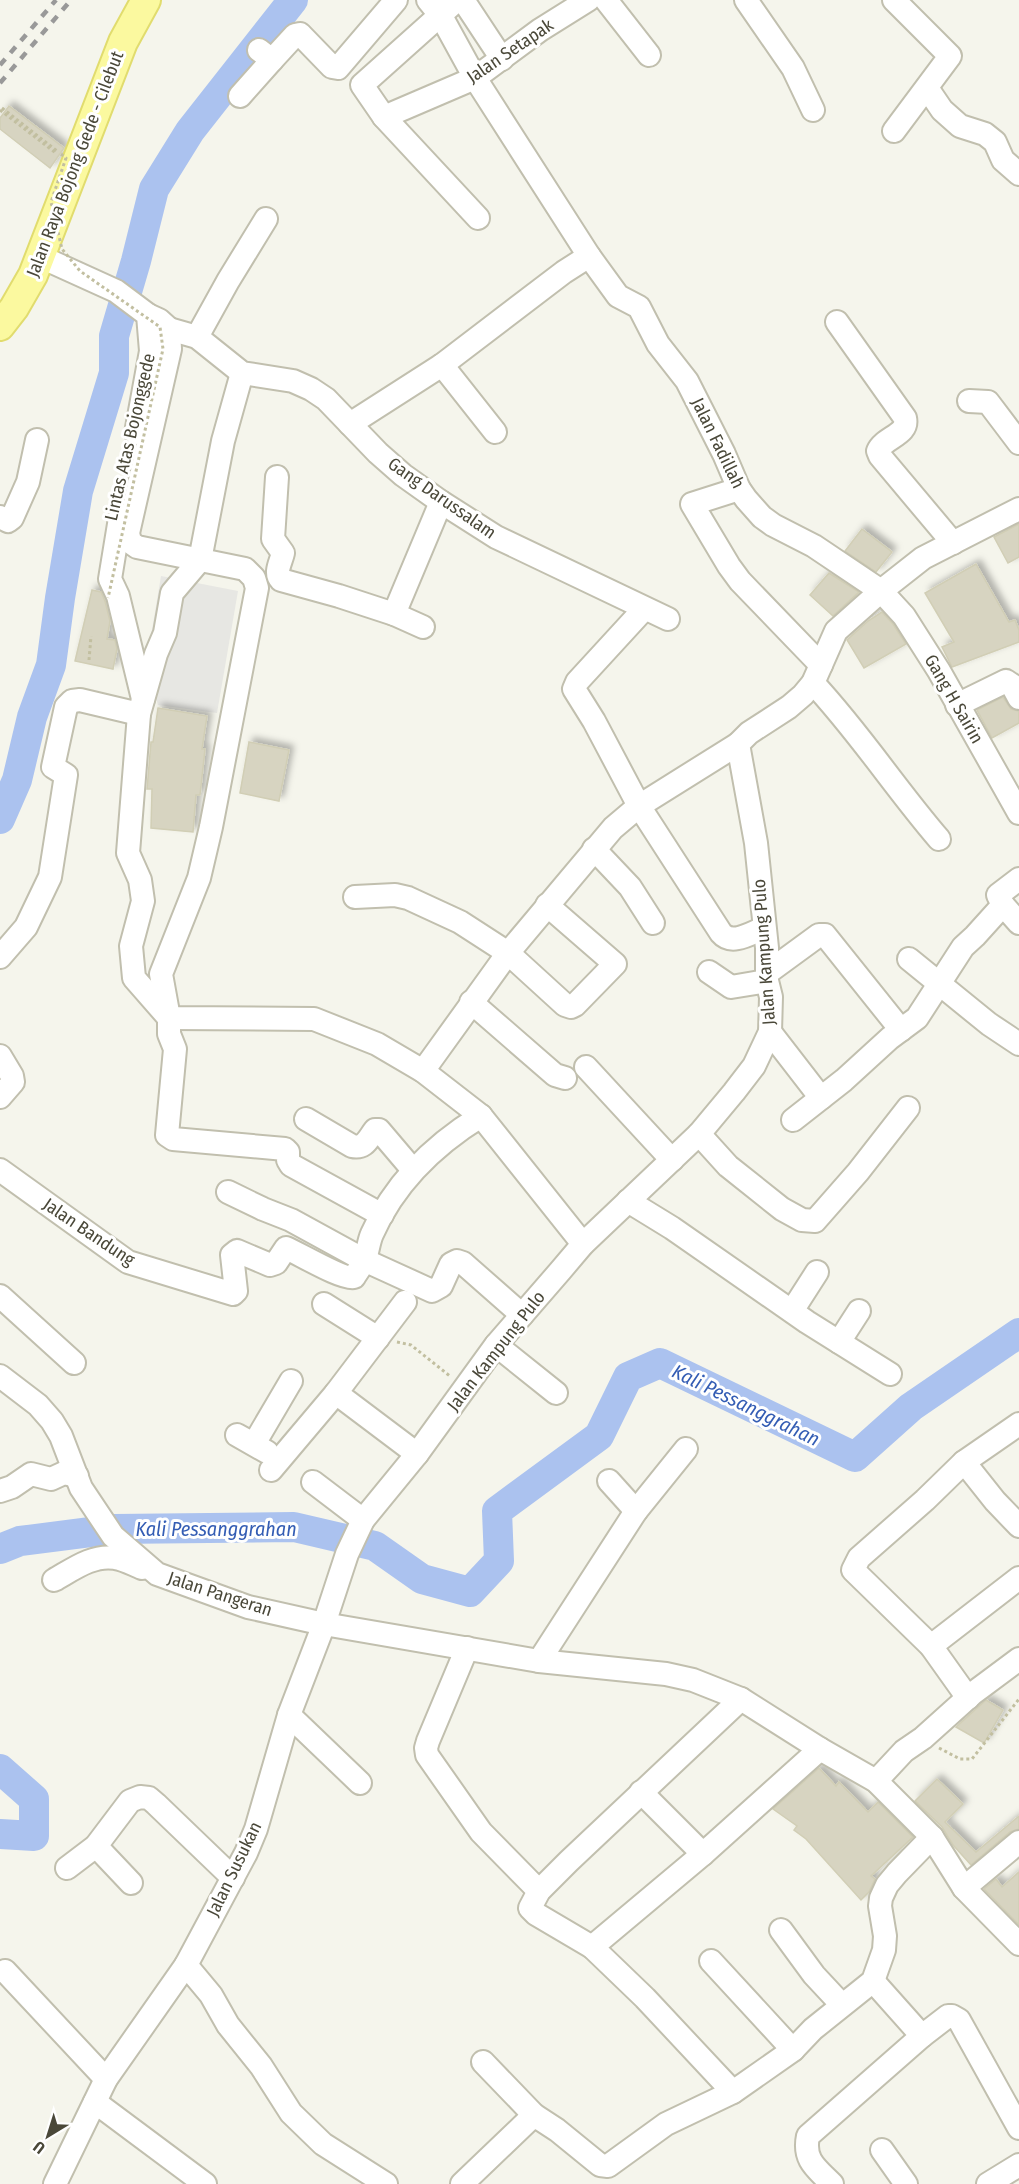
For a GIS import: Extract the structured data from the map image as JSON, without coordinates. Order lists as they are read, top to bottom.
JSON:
{
  "streets": {
    "main road": ["Jalan Raya Bojong Gede - Cilebut"],
    "street": [
      "Jalan Setapak",
      "Jalan Fadillah",
      "Gang Darussalam",
      "Gang H Sairin",
      "Jalan Kampung Pulo",
      "Jalan Bandung",
      "Jalan Pangeran",
      "Jalan Susukan"
    ],
    "path": ["Lintas Atas Bojonggede"]
  },
  "crossings": [
    ["Jalan Raya Bojong Gede - Cilebut", "Gang Darussalam"],
    ["Jalan Fadillah", "Gang H Sairin"],
    ["Jalan Kampung Pulo", "Jalan Susukan"],
    ["Jalan Pangeran", "Jalan Susukan"]
  ],
  "water": ["Kali Pessanggrahan"],
  "north": "bottom left"
}
